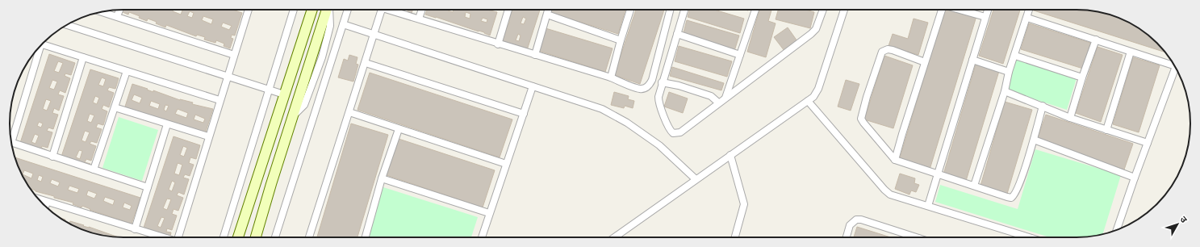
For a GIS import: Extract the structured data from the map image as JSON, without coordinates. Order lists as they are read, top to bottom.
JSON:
{
  "north": "top right"
}
